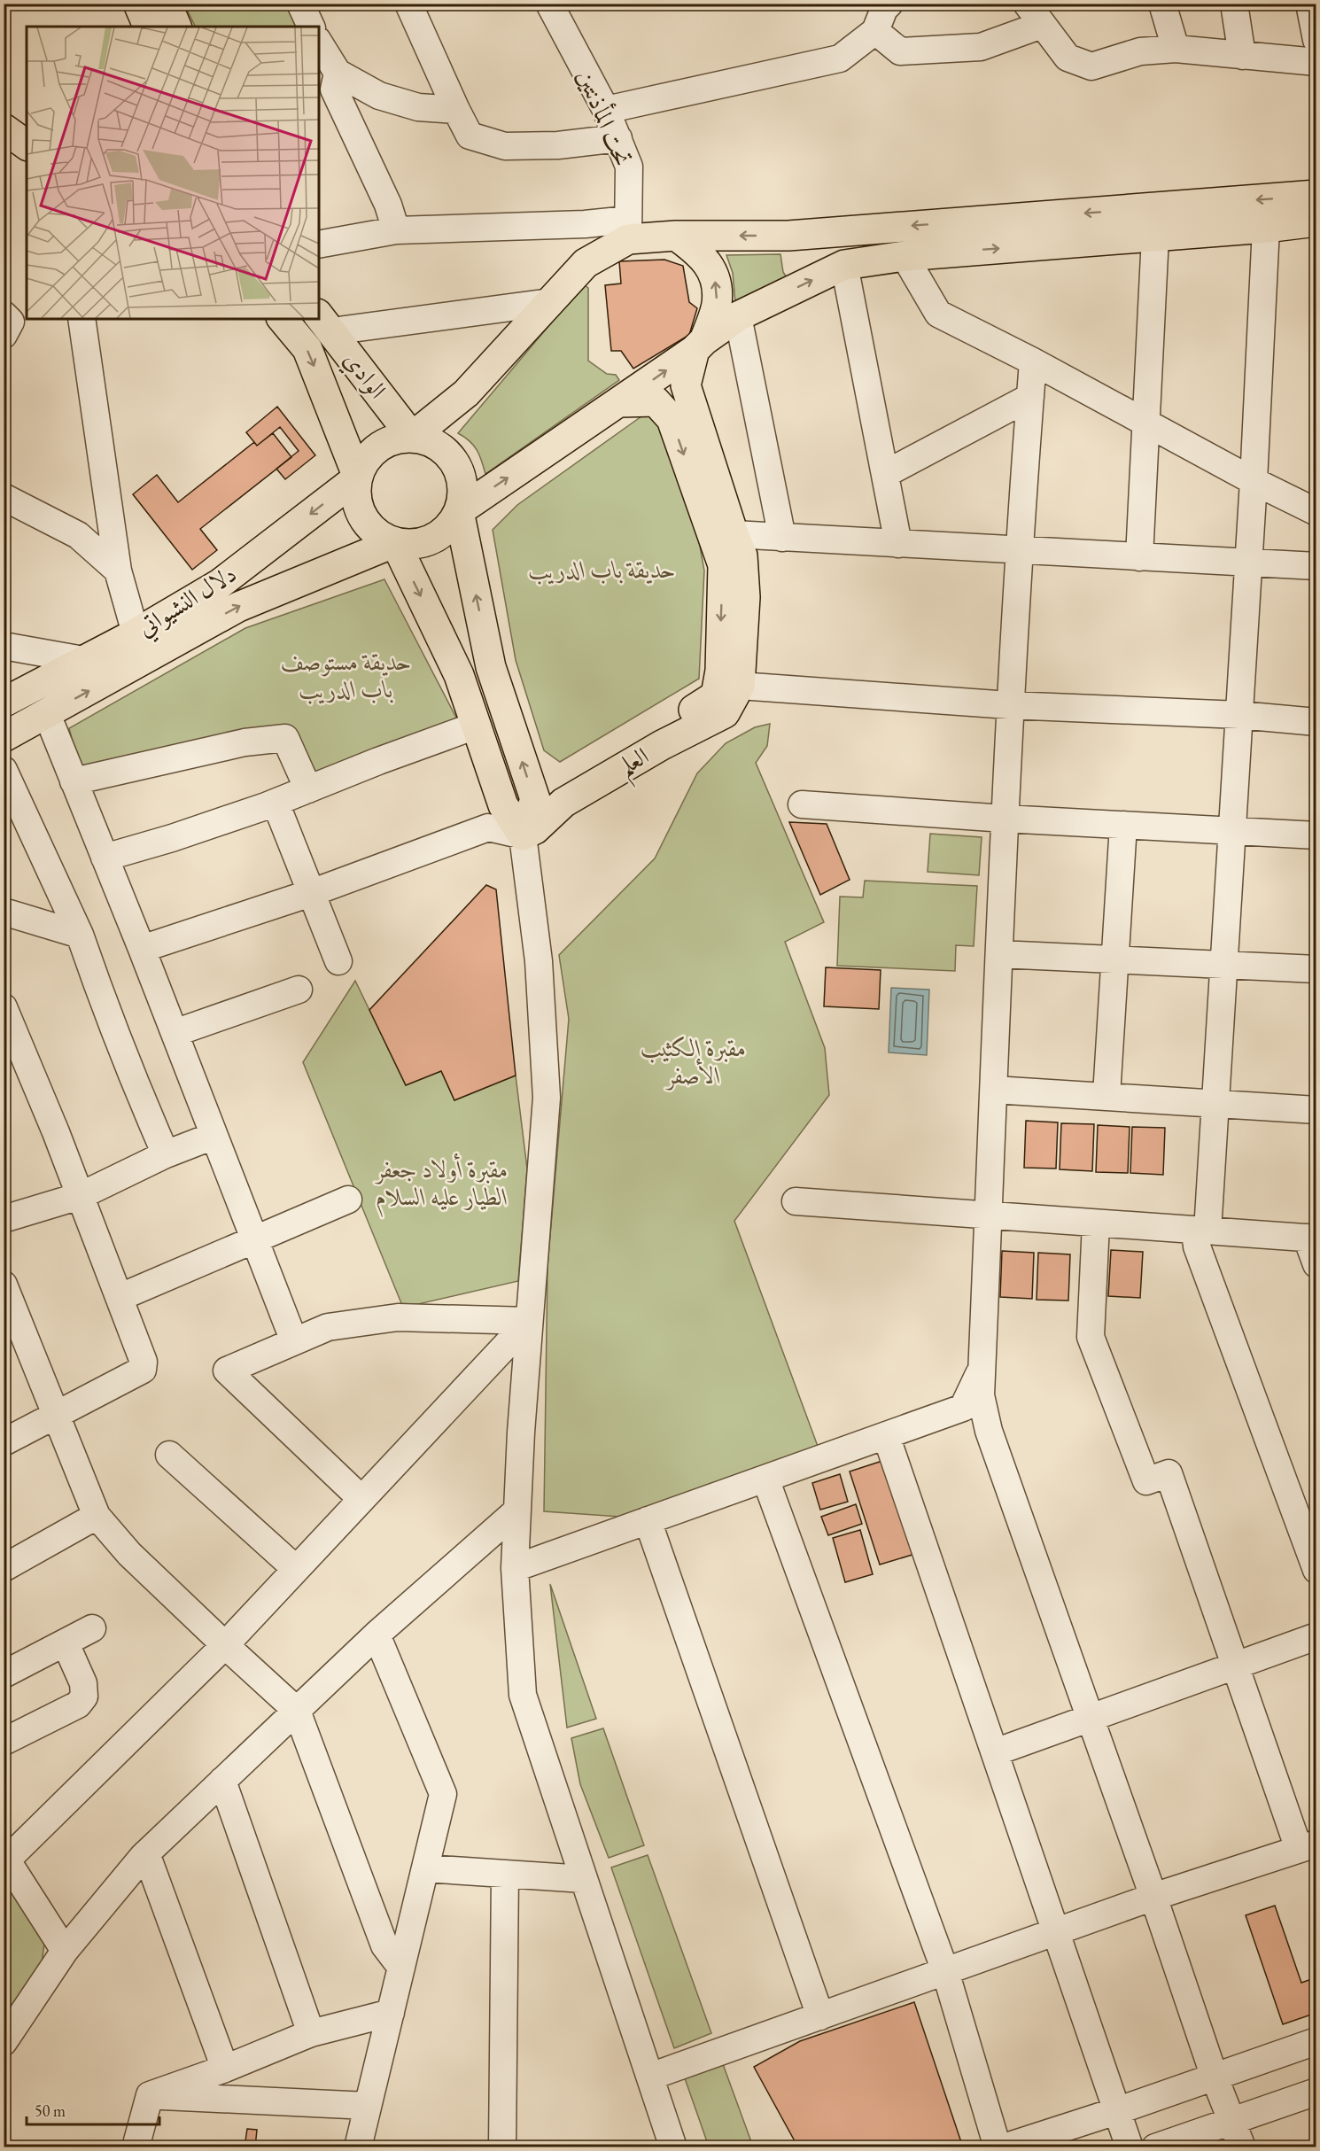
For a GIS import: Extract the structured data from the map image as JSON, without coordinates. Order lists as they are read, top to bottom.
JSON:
{
  "streets": {
    "main road": ["الوادي", "دلال النشيواتي", "العلم"],
    "street": ["تحت المأذنتين"]
  },
  "crossings": [
    ["الوادي", "دلال النشيواتي"]
  ],
  "parks": [
    "حديقة باب الدريب",
    "حديقة مستوصف باب الدريب",
    "مقبرة الكثيب الأصفر",
    "مقبرة أولاد جعفر الطيار عليه السلام"
  ],
  "scale_bar": "50 m"
}
